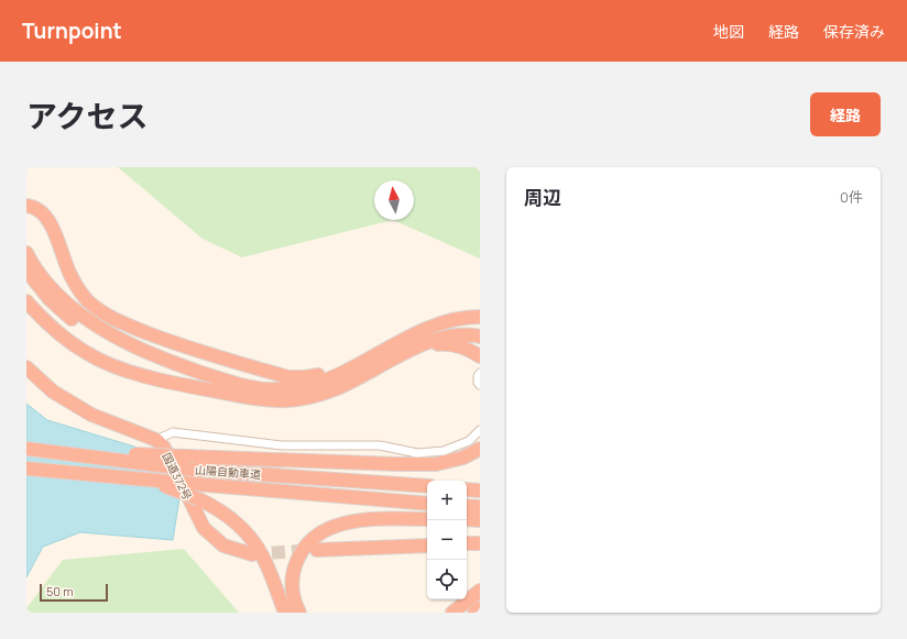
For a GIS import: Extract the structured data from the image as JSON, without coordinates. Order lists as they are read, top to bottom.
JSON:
{
  "streets": {
    "highway": ["山陽自動車道", "国道372号"]
  },
  "scale_bar": "50 m",
  "north": "top",
  "page": {
    "header": "Turnpoint",
    "nav": ["地図", "経路", "保存済み"],
    "title": "アクセス",
    "buttons": "経路",
    "heading": ["周辺", "0件"],
    "map_buttons": ["+", "−"],
    "scale": "50 m"
  }
}
